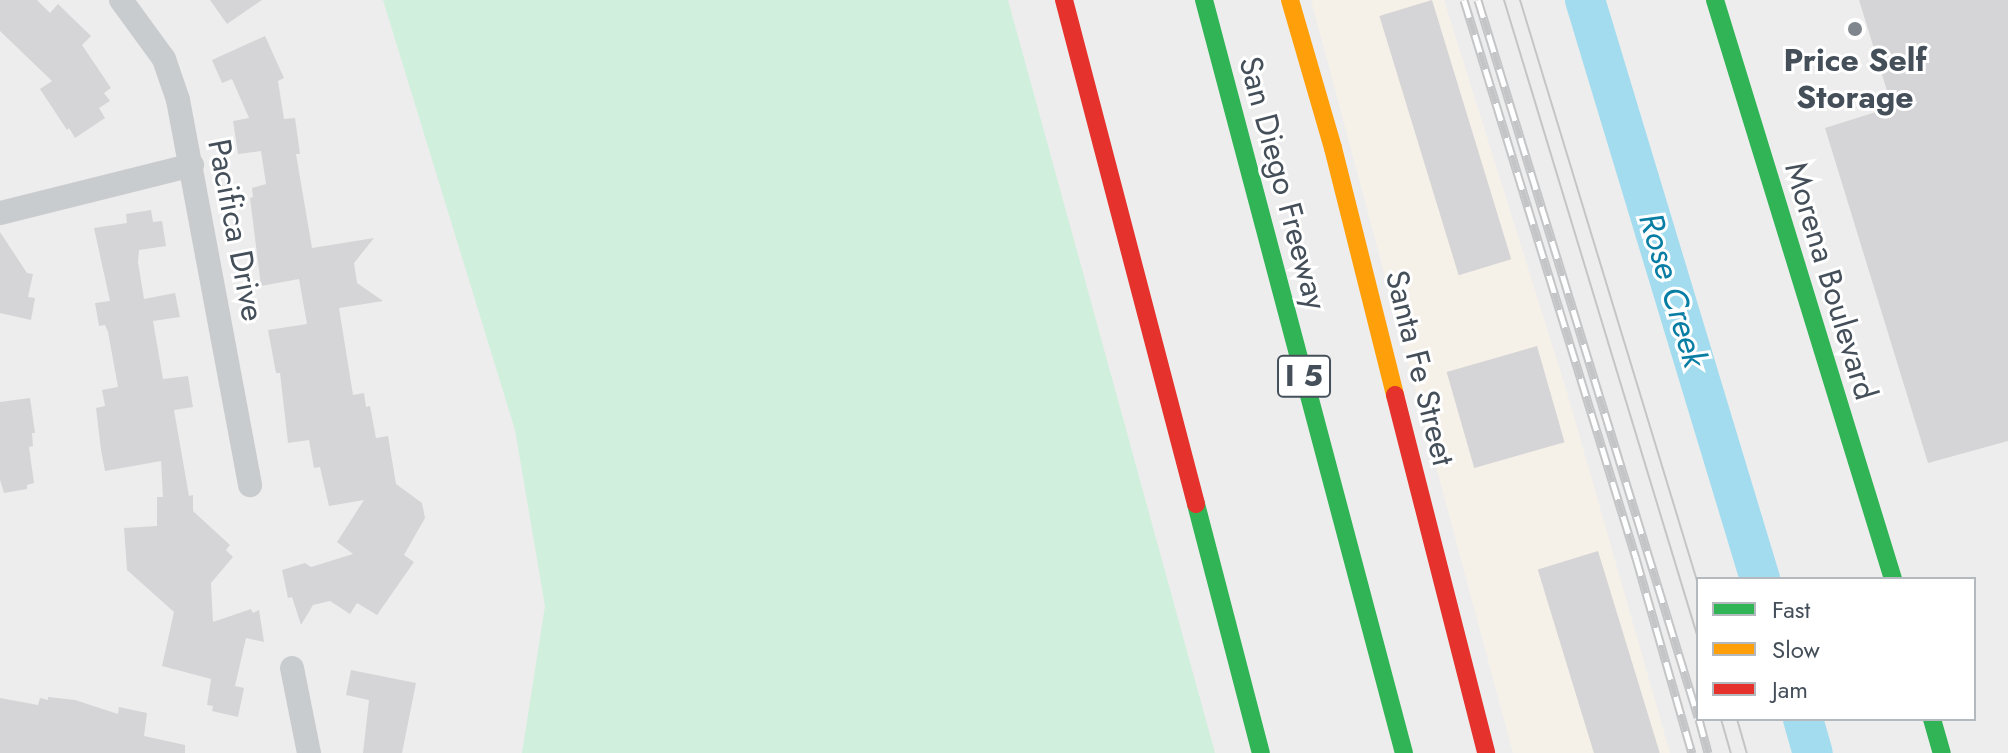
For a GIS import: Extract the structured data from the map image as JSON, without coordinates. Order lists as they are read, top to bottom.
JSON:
{
  "streets": {
    "main road": [
      "San Diego Freeway",
      "Morena Boulevard",
      "Santa Fe Street",
      "I 5"
    ],
    "street": ["Pacifica Drive"]
  },
  "water": ["Rose Creek"],
  "places": ["Price Self Storage"],
  "legend": ["Fast", "Slow", "Jam"]
}
